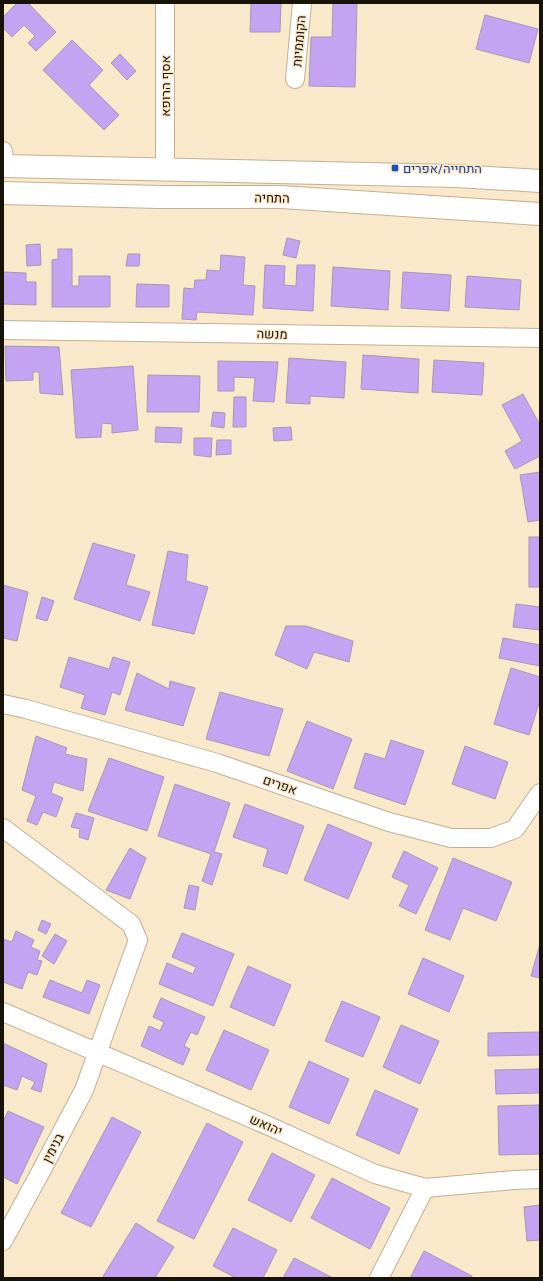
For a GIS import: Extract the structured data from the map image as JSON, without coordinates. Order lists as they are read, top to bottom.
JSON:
{
  "streets": {
    "street": [
      "הקוממיות",
      "אסף הרופא",
      "התחיה",
      "מנשה",
      "אפרים",
      "יהואש",
      "בנימין"
    ]
  },
  "crossings": [
    ["אסף הרופא", "התחיה"],
    ["יהואש", "בנימין"]
  ],
  "places": {
    "transit": ["התחייה/אפרים"]
  }
}
